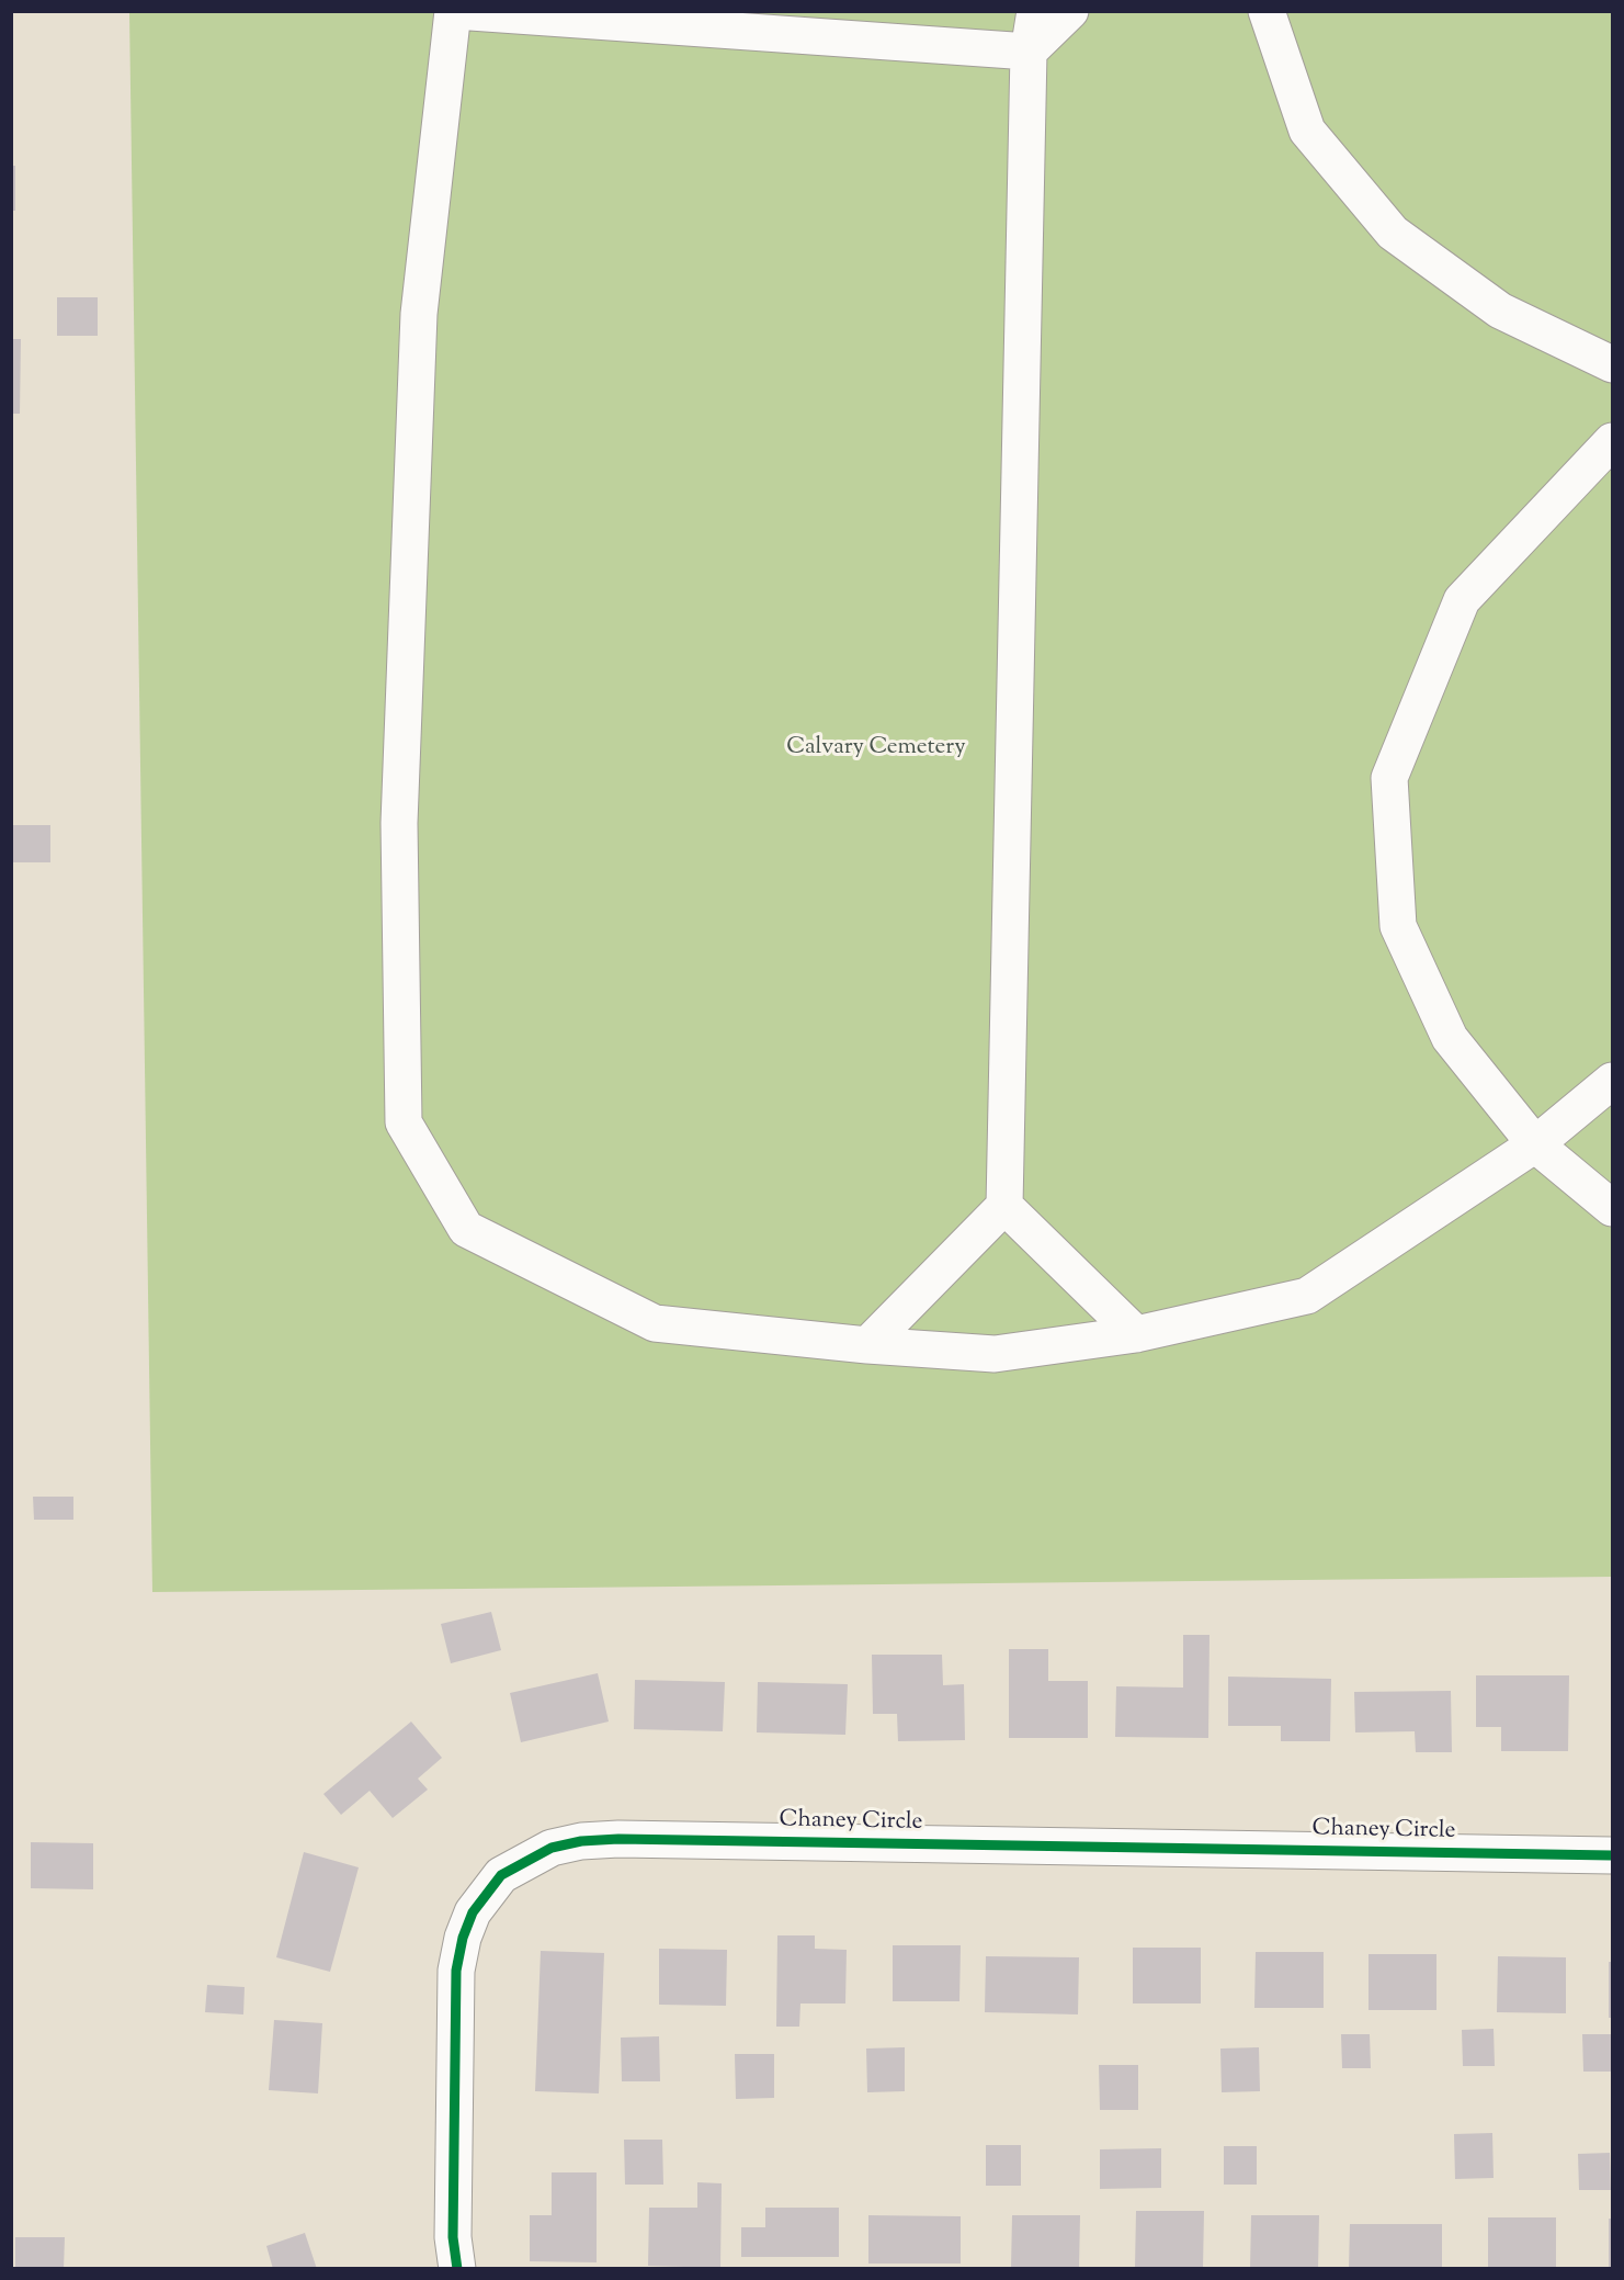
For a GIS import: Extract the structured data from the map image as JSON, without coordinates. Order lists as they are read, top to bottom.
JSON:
{
  "streets": {
    "street": ["Chaney Circle"]
  },
  "parks": ["Calvary Cemetery"]
}
